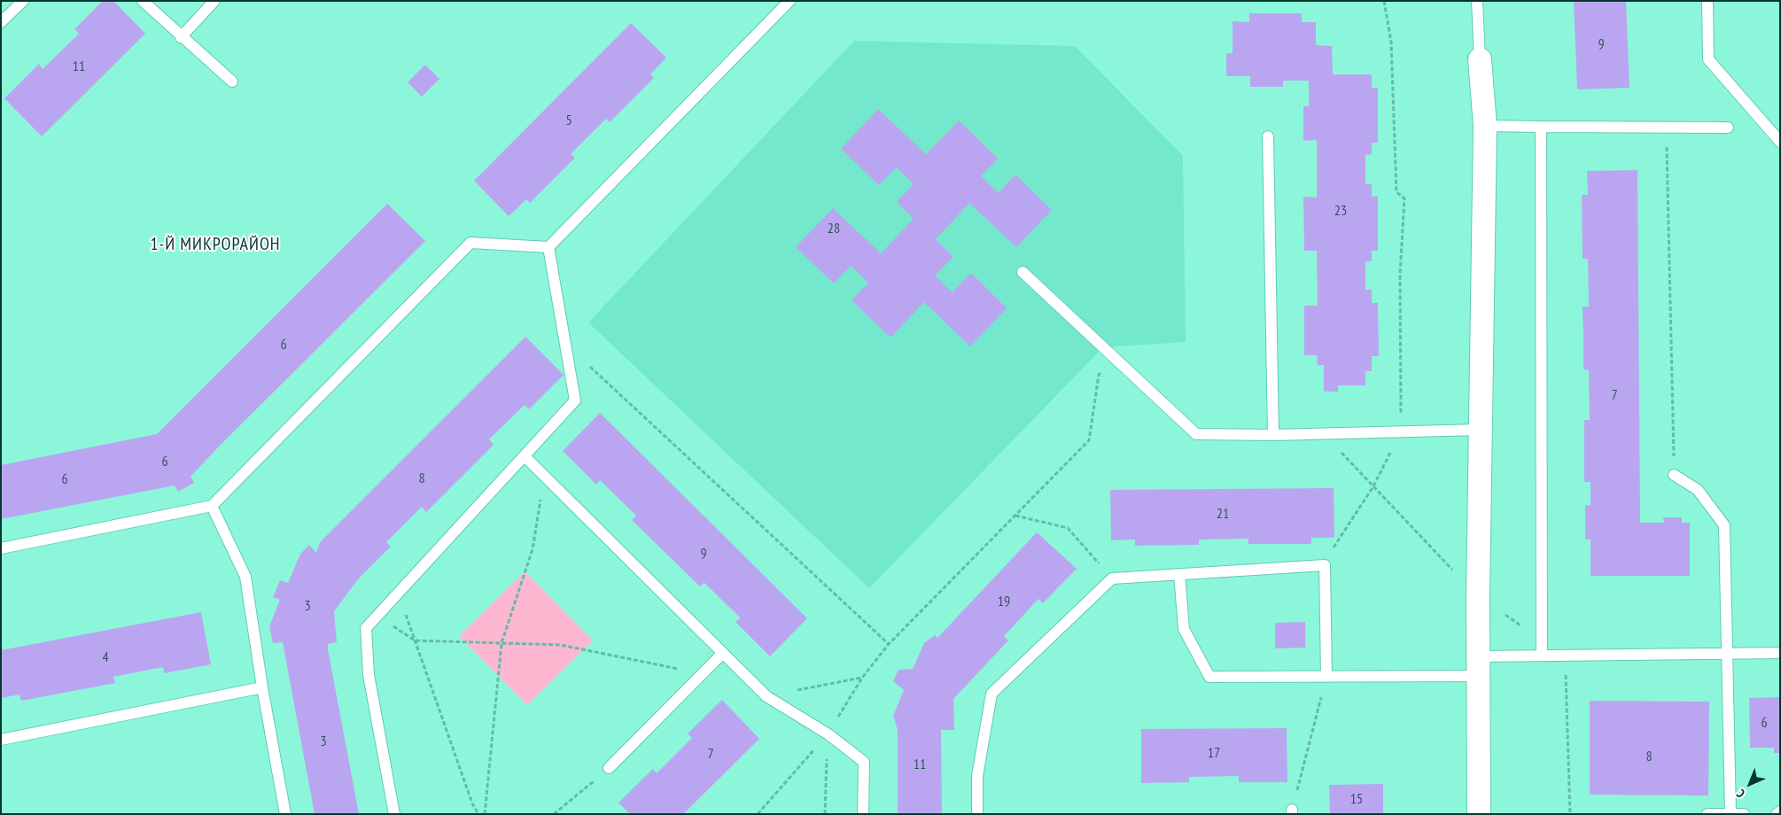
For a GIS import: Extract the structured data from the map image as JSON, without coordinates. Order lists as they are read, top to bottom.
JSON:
{
  "districts": ["1-Й МИКРОРАЙОН"],
  "house_numbers": [
    "9",
    "11",
    "5",
    "23",
    "28",
    "6",
    "7",
    "6",
    "8",
    "6",
    "21",
    "9",
    "19",
    "3",
    "4",
    "6",
    "3",
    "17",
    "7",
    "8",
    "11",
    "15"
  ],
  "north": "bottom left"
}
